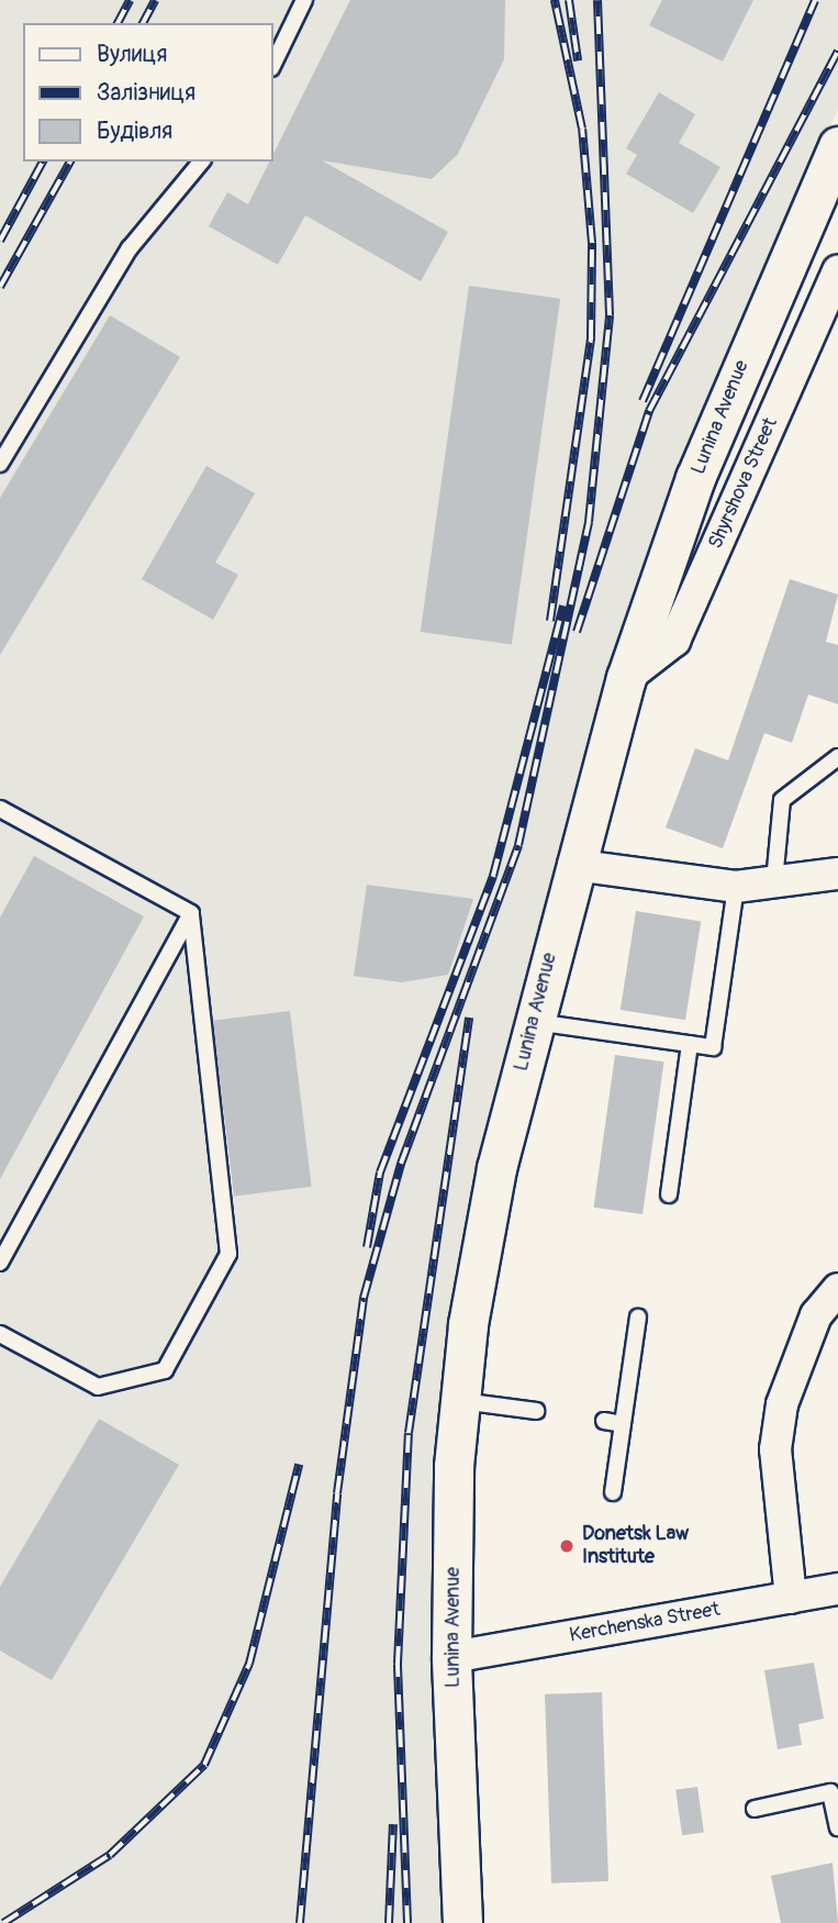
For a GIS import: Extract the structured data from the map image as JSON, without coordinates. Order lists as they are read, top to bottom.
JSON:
{
  "streets": {
    "street": ["Lunina Avenue", "Shyrshova Street", "Kerchenska Street"]
  },
  "crossings": [
    ["Lunina Avenue", "Shyrshova Street"],
    ["Lunina Avenue", "Kerchenska Street"]
  ],
  "places": ["Donetsk Law Institute"],
  "legend": ["Вулиця", "Залізниця", "Будівля"]
}
